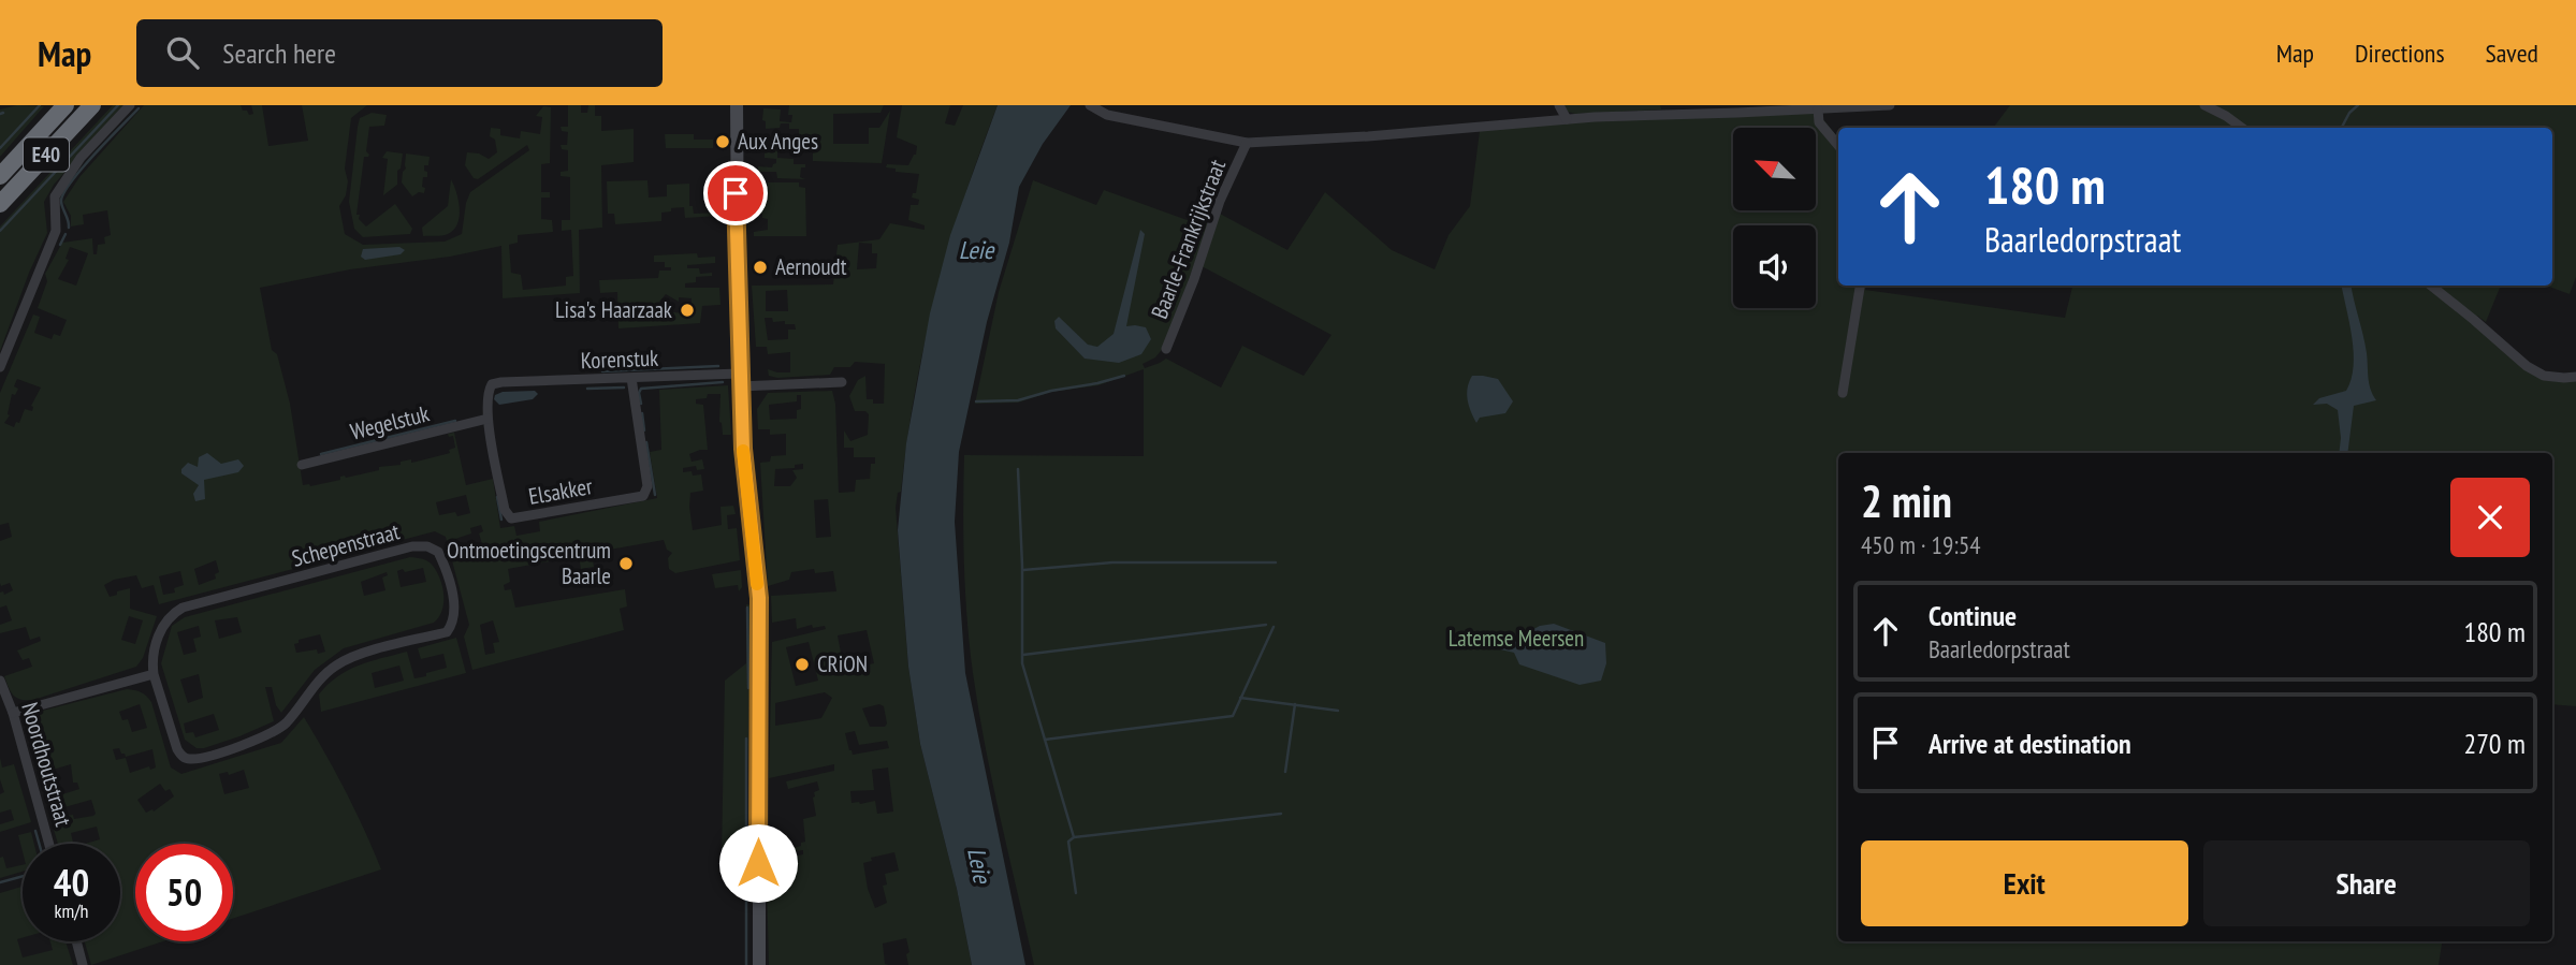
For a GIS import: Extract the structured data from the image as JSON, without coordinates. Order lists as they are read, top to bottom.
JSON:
{
  "streets": {
    "highway": ["E40"],
    "street": [
      "Baarle-Frankrijkstraat",
      "Korenstuk",
      "Wegelstuk",
      "Elsakker",
      "Schepenstraat",
      "Noordhoutstraat"
    ]
  },
  "crossings": [
    ["Korenstuk", "Elsakker"],
    ["Wegelstuk", "Elsakker"]
  ],
  "water": ["Leie"],
  "parks": ["Latemse Meersen"],
  "places": [
    "Aux Anges",
    "Aernoudt",
    "Lisa's Haarzaak",
    "Ontmoetingscentrum Baarle",
    "CRiON"
  ],
  "north": "top left",
  "page": {
    "header": "Map",
    "search": "Search here",
    "nav": ["Map", "Directions", "Saved"],
    "turn": ["180 m", "Baarledorpstraat"],
    "heading": ["2 min", "450 m · 19:54"],
    "list": [
      {
        "name": "Continue",
        "note": "Baarledorpstraat",
        "value": "180 m"
      },
      {
        "name": "Arrive at destination",
        "value": "270 m"
      }
    ],
    "buttons": ["Exit", "Share"],
    "speed": "40 km/h",
    "limit": "50"
  }
}
